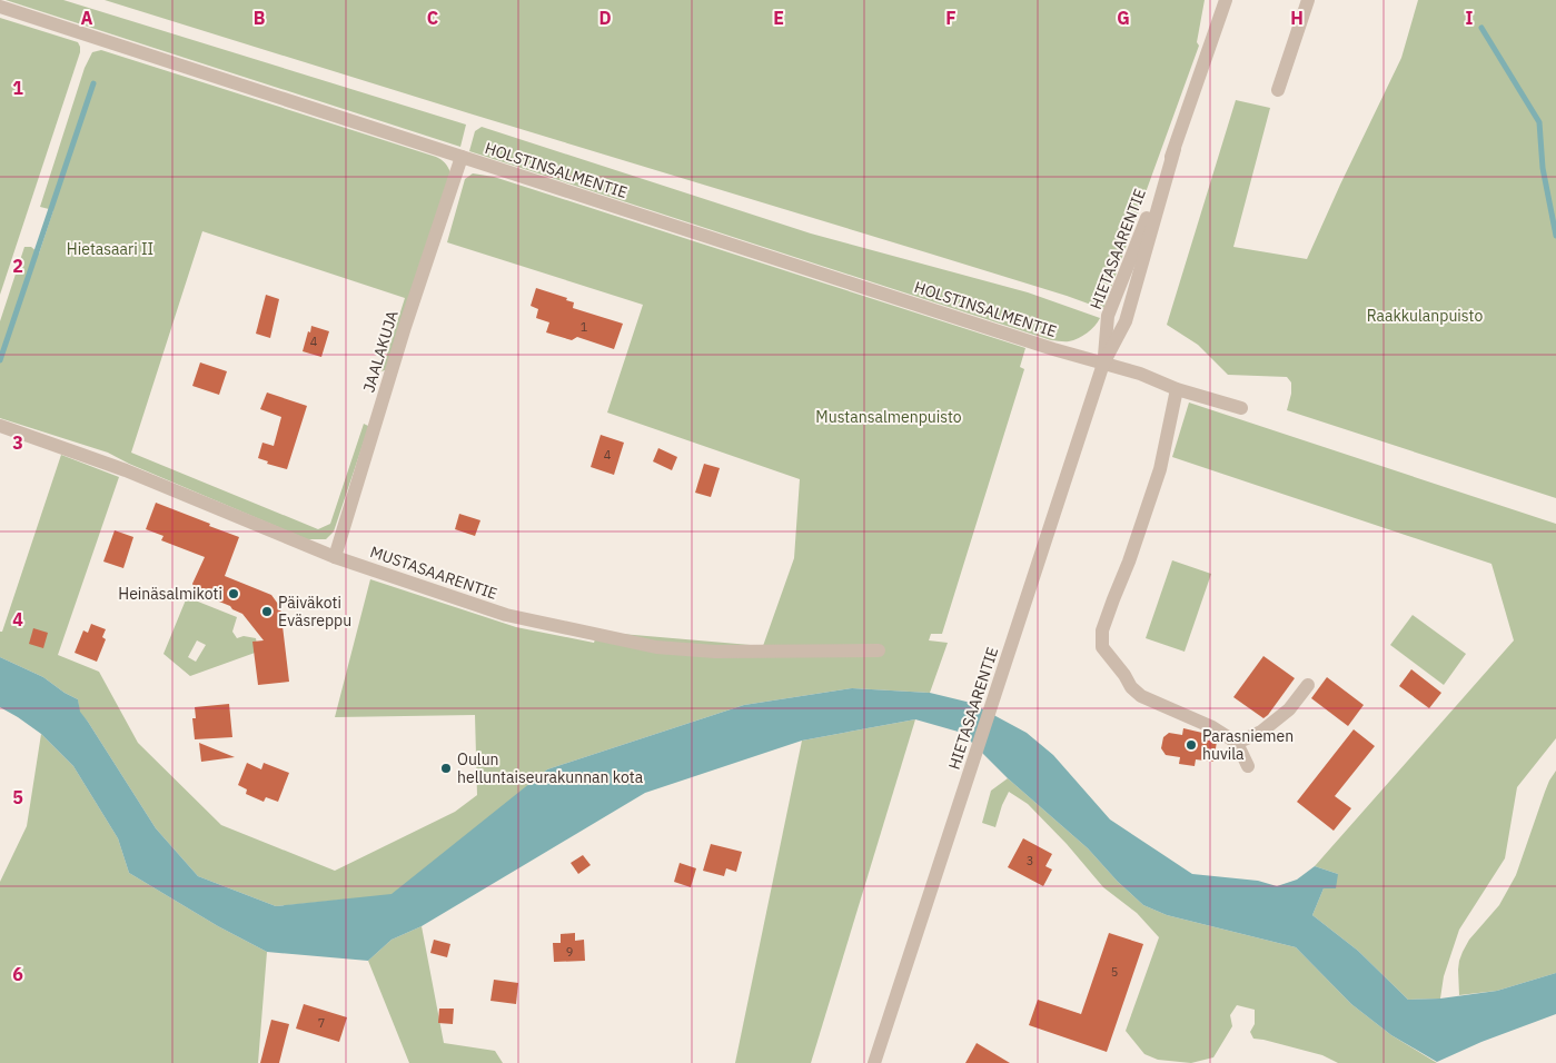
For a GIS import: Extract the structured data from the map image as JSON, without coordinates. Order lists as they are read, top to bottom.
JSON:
{
  "streets": {
    "street": [
      "HOLSTINSALMENTIE",
      "HIETASAARENTIE",
      "JAALAKUJA",
      "MUSTASAARENTIE"
    ]
  },
  "crossings": [
    ["HOLSTINSALMENTIE", "HIETASAARENTIE"],
    ["HOLSTINSALMENTIE", "JAALAKUJA"],
    ["JAALAKUJA", "MUSTASAARENTIE"]
  ],
  "parks": ["Hietasaari II", "Raakkulanpuisto", "Mustansalmenpuisto"],
  "places": [
    "Heinäsalmikoti",
    "Päiväkoti Eväsreppu",
    "Parasniemen huvila",
    "Oulun helluntaiseurakunnan kota"
  ],
  "house_numbers": [
    "1",
    "4",
    "4",
    "3",
    "9",
    "5",
    "7"
  ],
  "grid": {
    "columns": [
      "A",
      "B",
      "C",
      "D",
      "E",
      "F",
      "G",
      "H",
      "I"
    ],
    "rows": [
      "1",
      "2",
      "3",
      "4",
      "5",
      "6"
    ]
  }
}
